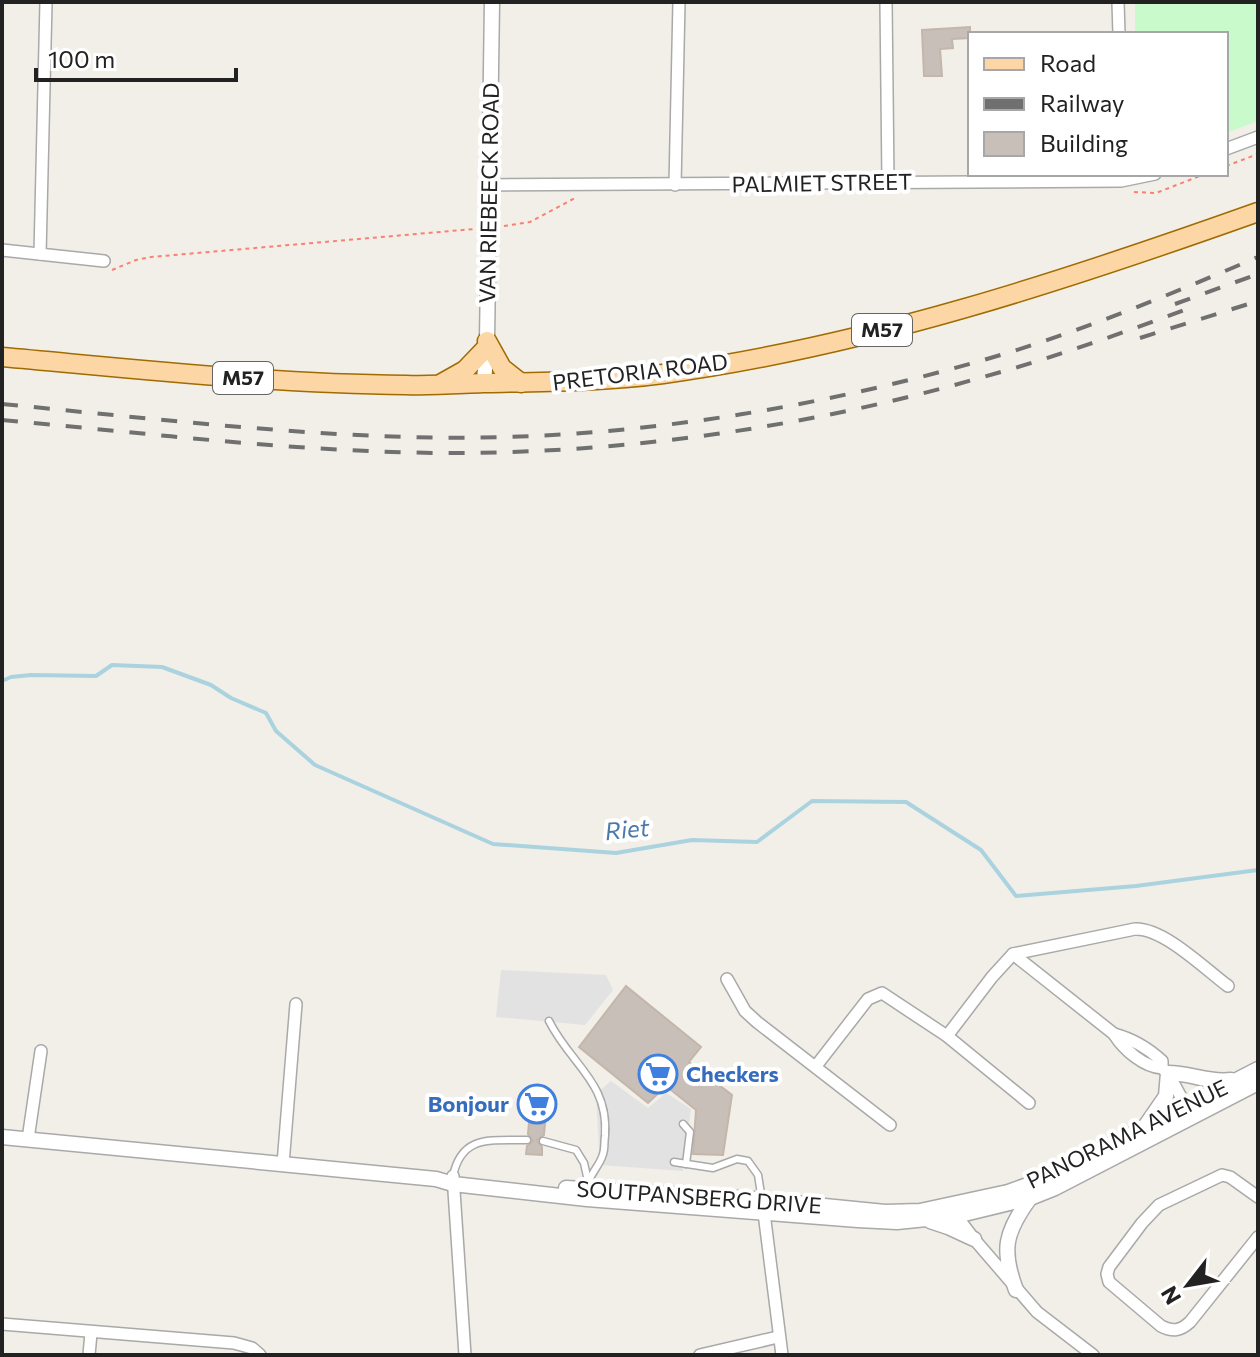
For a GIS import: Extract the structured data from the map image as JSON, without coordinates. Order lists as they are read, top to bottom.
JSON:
{
  "streets": {
    "main road": ["M57", "PRETORIA ROAD"],
    "street": [
      "PALMIET STREET",
      "VAN RIEBEECK ROAD",
      "PANORAMA AVENUE",
      "SOUTPANSBERG DRIVE"
    ]
  },
  "crossings": [
    ["PALMIET STREET", "VAN RIEBEECK ROAD"],
    ["VAN RIEBEECK ROAD", "PRETORIA ROAD"],
    ["PANORAMA AVENUE", "SOUTPANSBERG DRIVE"]
  ],
  "water": ["Riet"],
  "places": {
    "supermarket": ["Checkers", "Bonjour"]
  },
  "legend": ["Road", "Railway", "Building"],
  "scale_bar": "100 m",
  "north": "bottom left"
}
